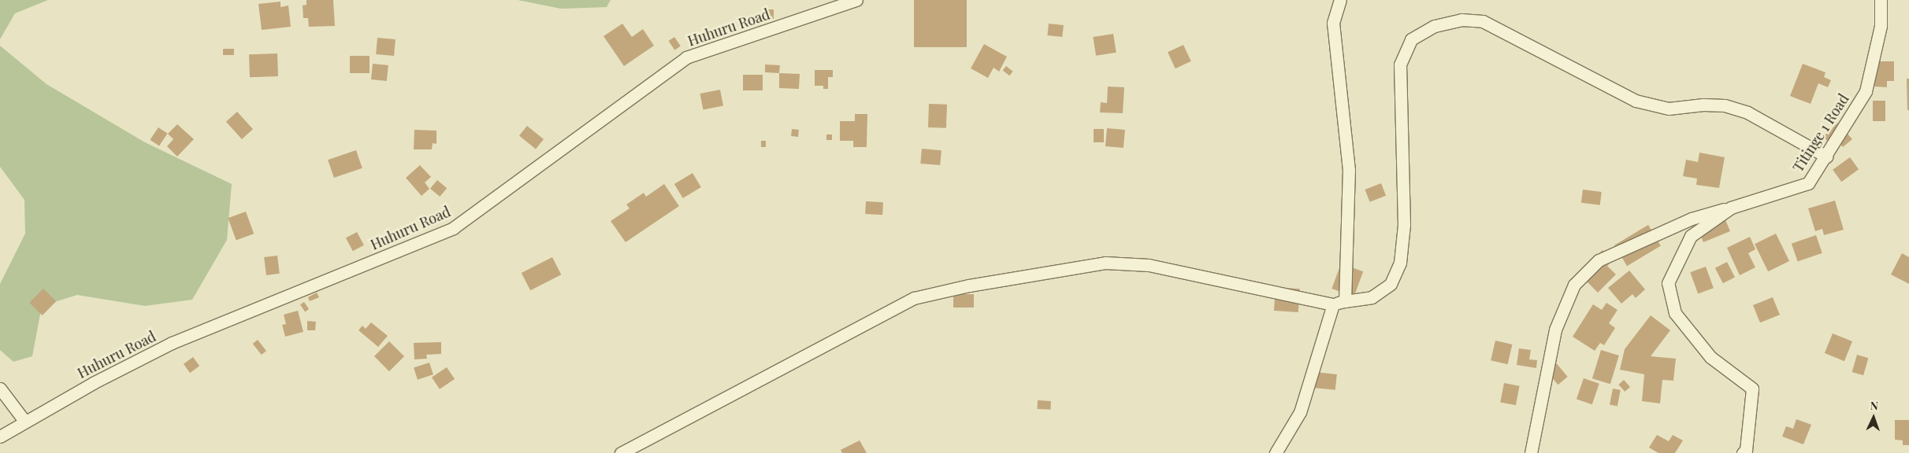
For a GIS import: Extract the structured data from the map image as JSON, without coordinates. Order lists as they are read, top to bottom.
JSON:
{
  "streets": {
    "street": ["Huhuru Road", "Titinge 1 Road"]
  },
  "north": "top"
}
